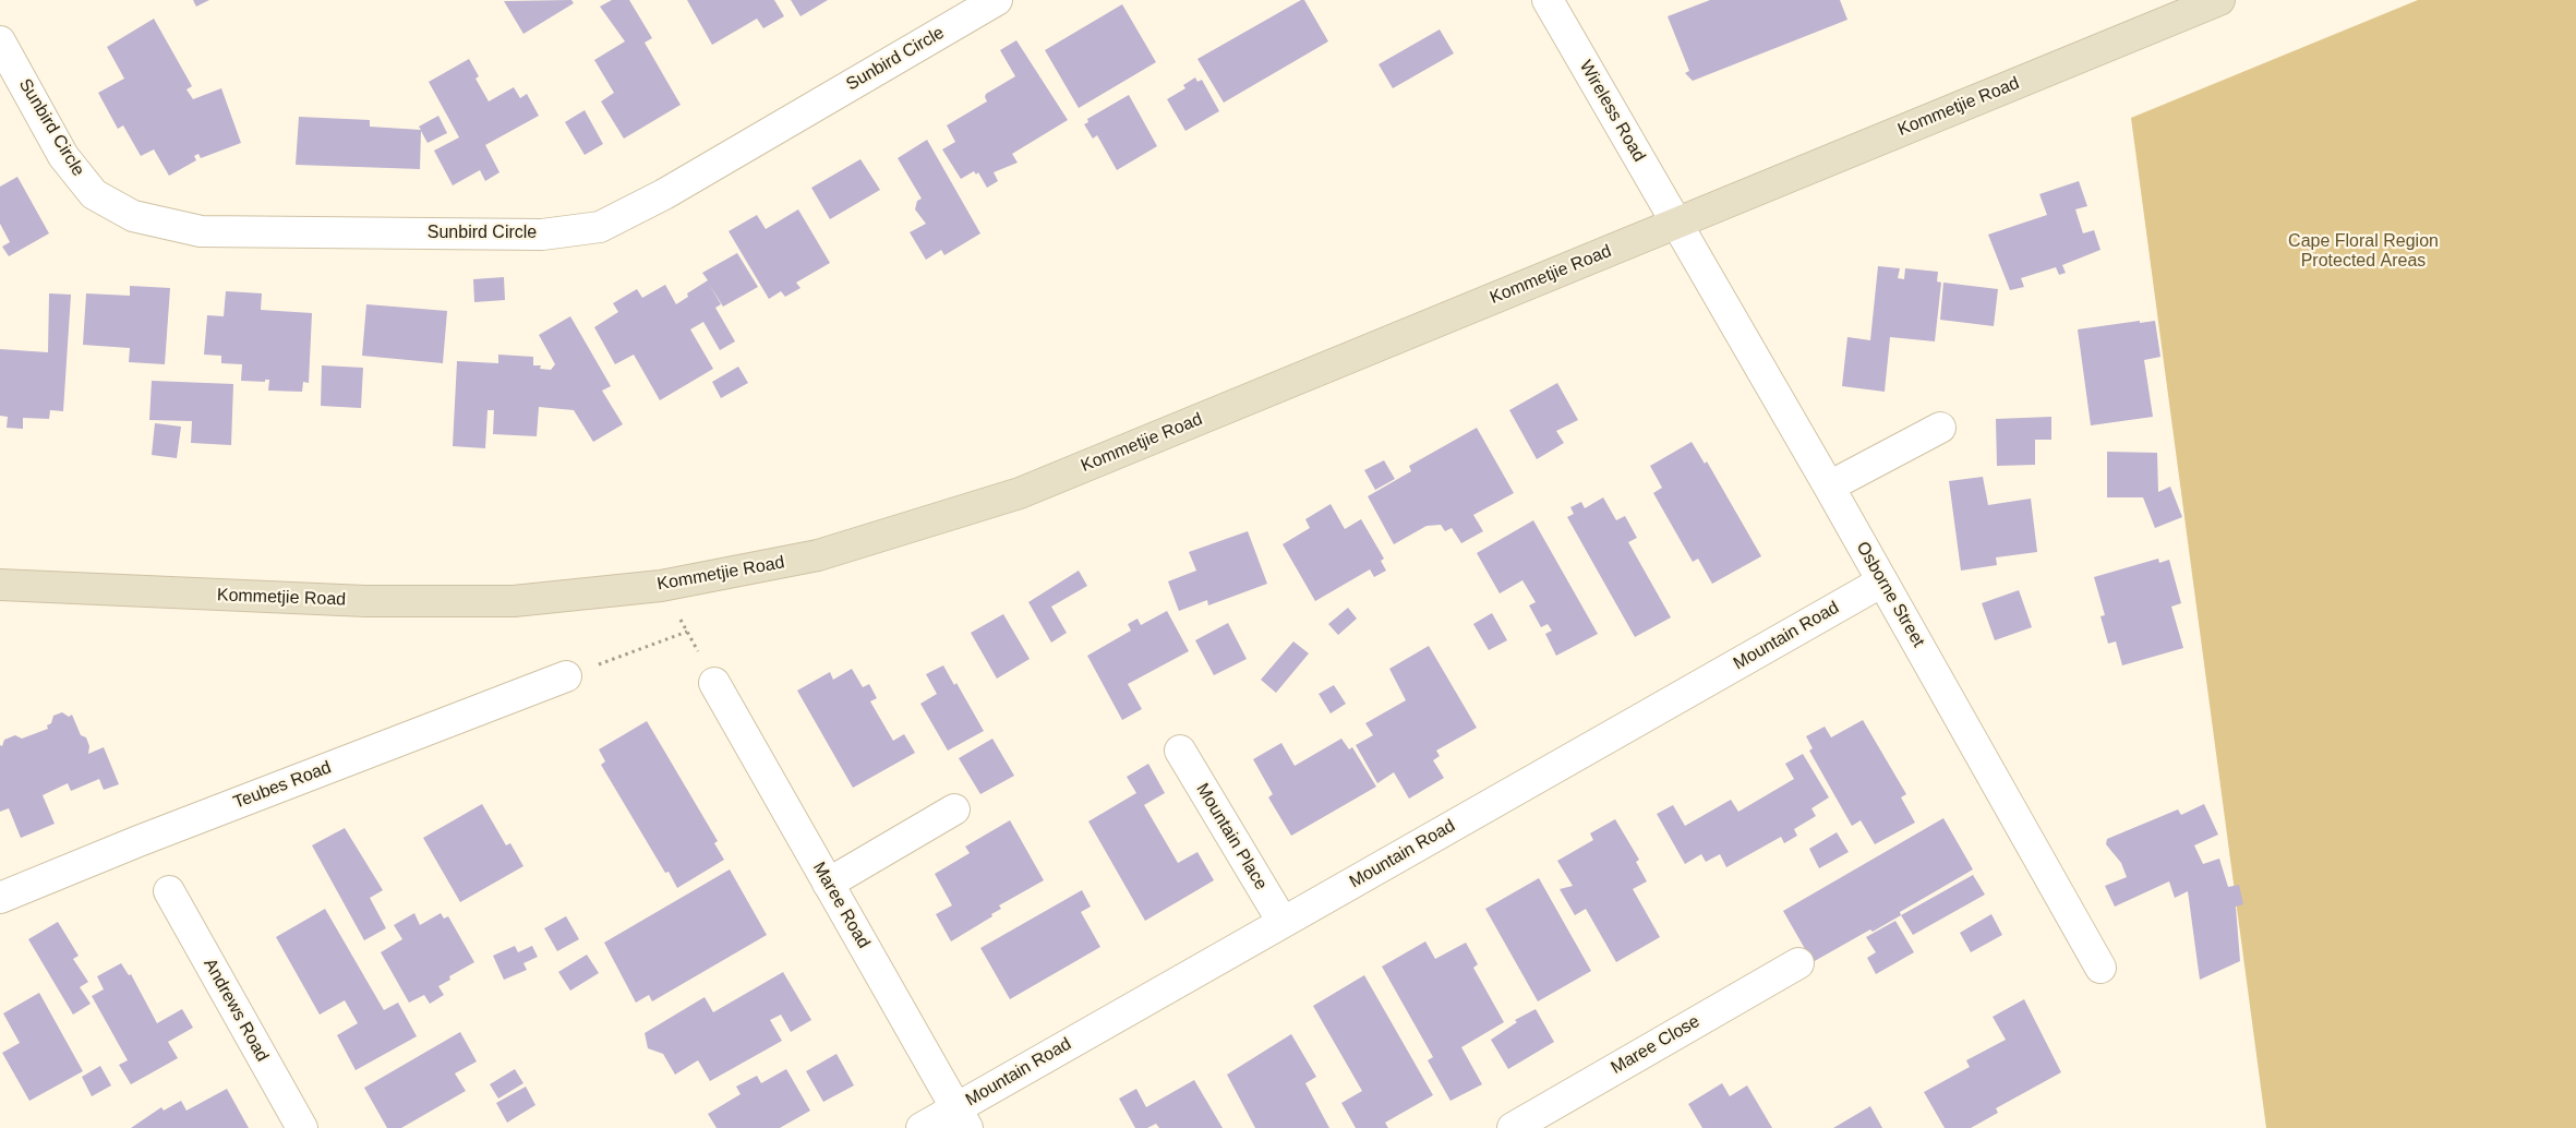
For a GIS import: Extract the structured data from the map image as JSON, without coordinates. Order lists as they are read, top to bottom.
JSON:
{
  "streets": {
    "main road": ["Kommetjie Road"],
    "street": [
      "Sunbird Circle",
      "Wireless Road",
      "Osborne Street",
      "Mountain Road",
      "Teubes Road",
      "Mountain Place",
      "Maree Road",
      "Andrews Road",
      "Maree Close"
    ]
  },
  "crossings": [
    ["Kommetjie Road", "Wireless Road"],
    ["Kommetjie Road", "Osborne Street"],
    ["Wireless Road", "Osborne Street"],
    ["Osborne Street", "Mountain Road"],
    ["Mountain Road", "Mountain Place"],
    ["Mountain Road", "Maree Road"]
  ],
  "parks": ["Cape Floral Region Protected Areas"]
}
